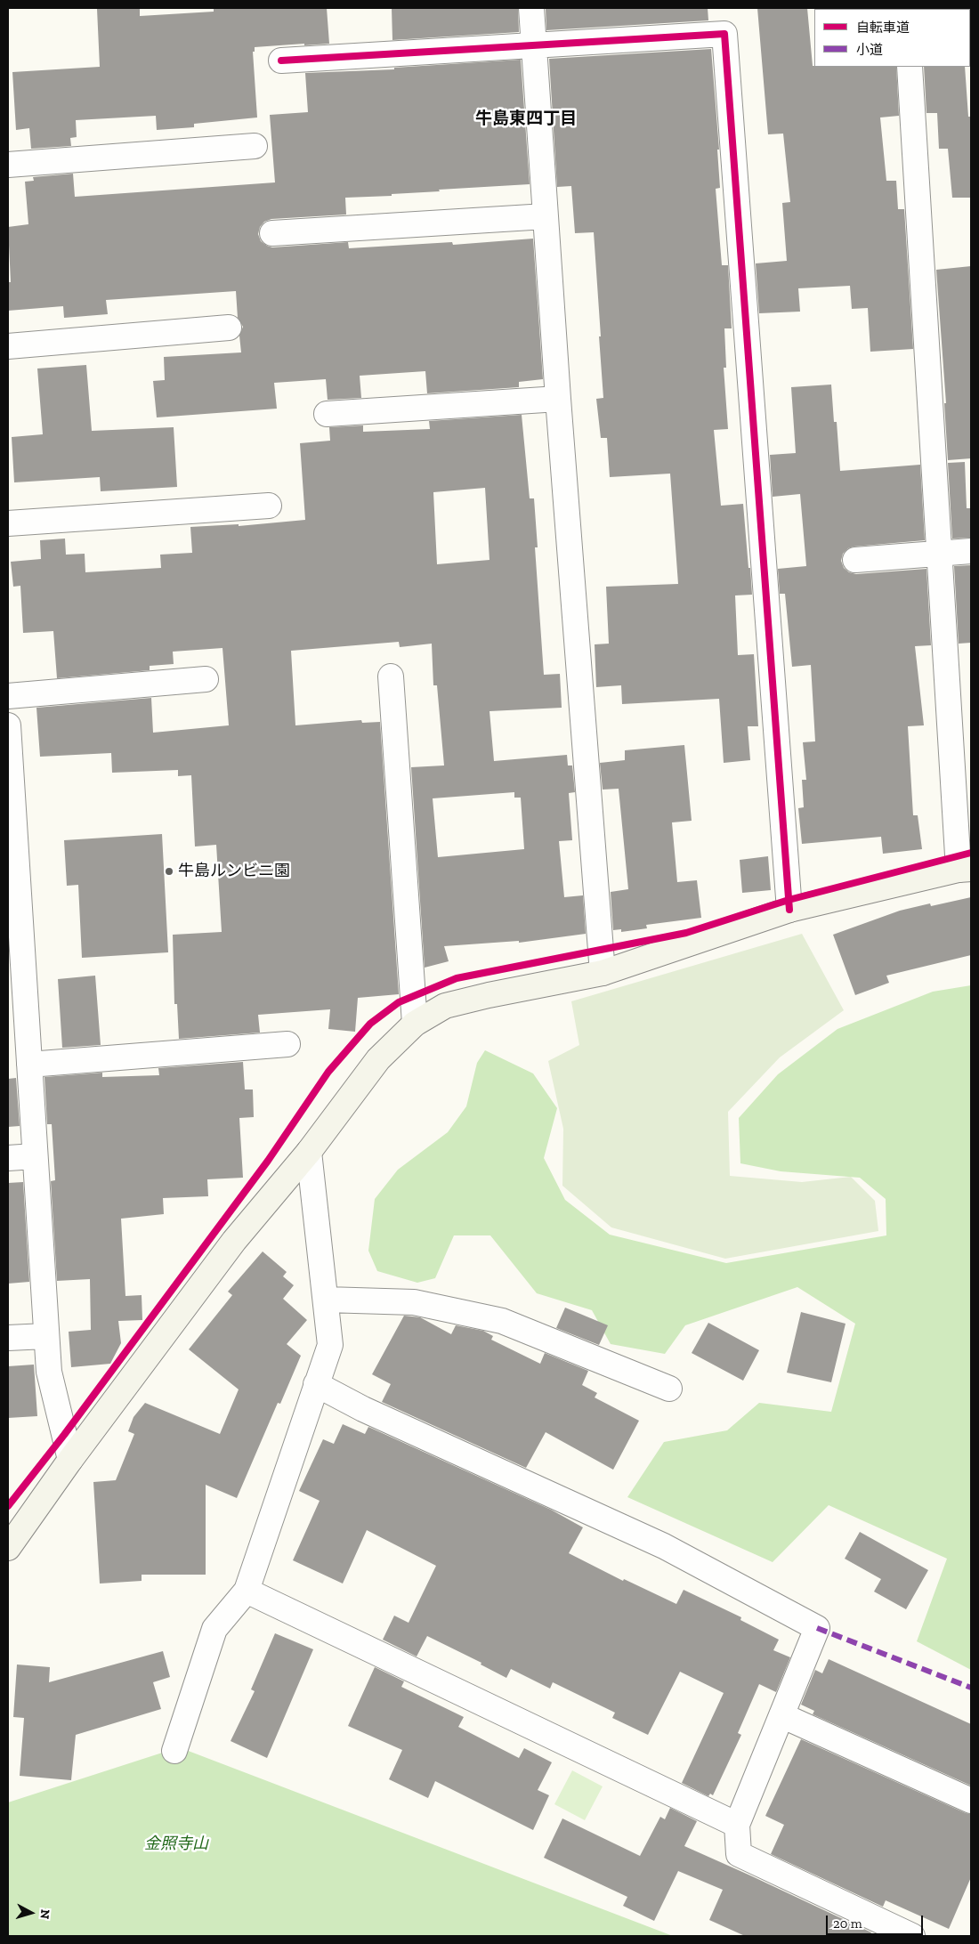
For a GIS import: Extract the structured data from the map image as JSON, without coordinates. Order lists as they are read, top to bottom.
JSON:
{
  "districts": ["牛島東四丁目"],
  "parks": ["金照寺山"],
  "places": ["牛島ルンビニ園"],
  "legend": ["自転車道", "小道"],
  "scale_bar": "20 m",
  "north": "right"
}
